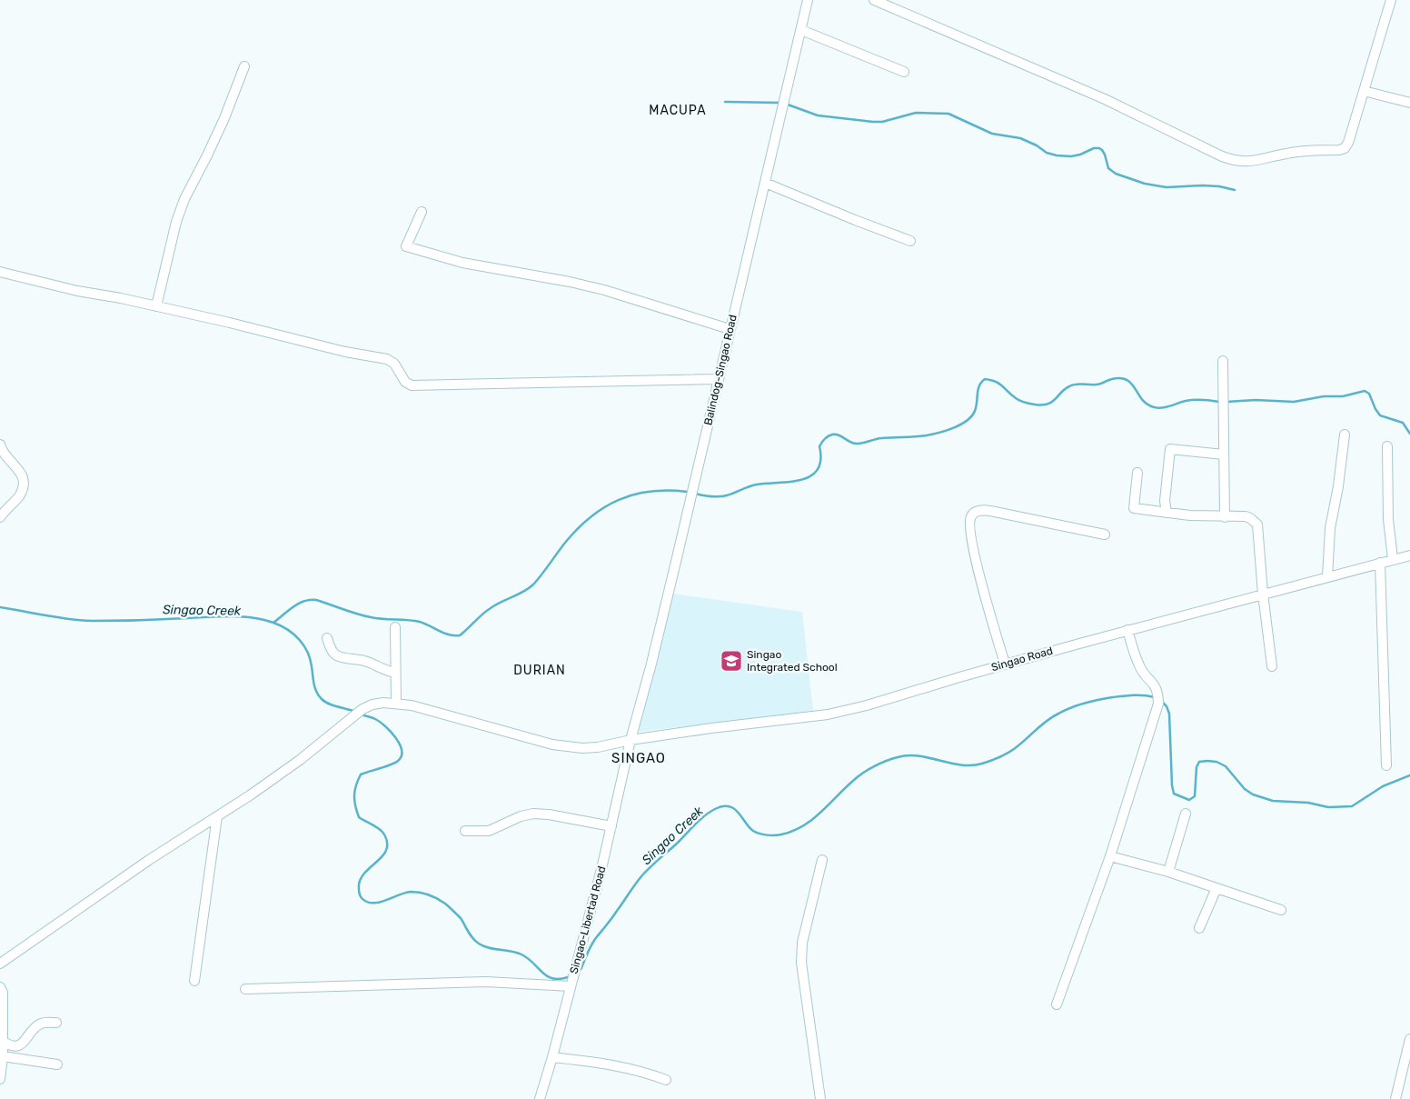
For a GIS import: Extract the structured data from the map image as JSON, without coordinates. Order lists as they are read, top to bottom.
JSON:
{
  "streets": {
    "street": ["Balindog-Singao Road", "Singao Road", "Singao-Libertad Road"]
  },
  "crossings": [
    ["Balindog-Singao Road", "Singao Road"],
    ["Balindog-Singao Road", "Singao-Libertad Road"],
    ["Singao Road", "Singao-Libertad Road"]
  ],
  "districts": ["MACUPA", "DURIAN", "SINGAO"],
  "water": ["Singao Creek"],
  "places": {
    "school or university": ["Singao Integrated School"]
  }
}
